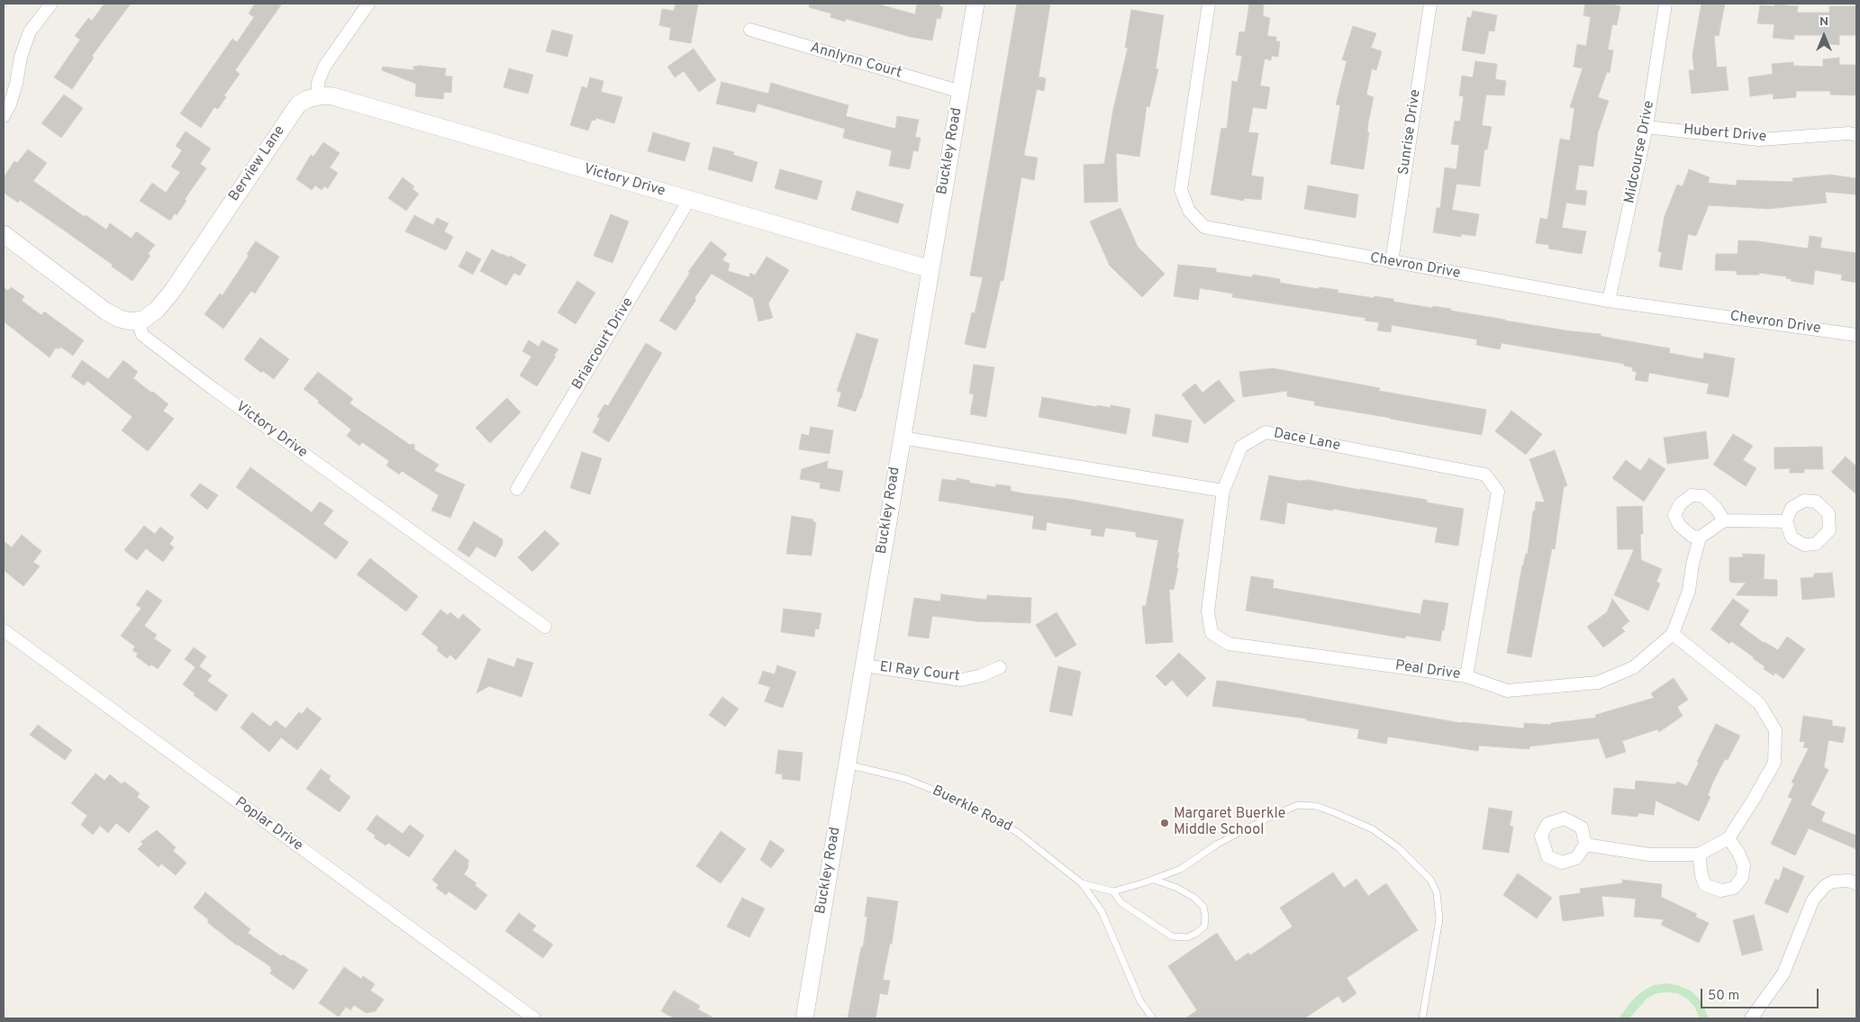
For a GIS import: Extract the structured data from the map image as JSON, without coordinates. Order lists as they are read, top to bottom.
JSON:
{
  "streets": {
    "street": [
      "Annlynn Court",
      "Sunrise Drive",
      "Hubert Drive",
      "Buckley Road",
      "Midcourse Drive",
      "Berview Lane",
      "Victory Drive",
      "Chevron Drive",
      "Briarcourt Drive",
      "Dace Lane",
      "Peal Drive",
      "El Ray Court",
      "Poplar Drive"
    ],
    "lane": ["Buerkle Road"]
  },
  "crossings": [
    ["Annlynn Court", "Buckley Road"],
    ["Sunrise Drive", "Chevron Drive"],
    ["Hubert Drive", "Midcourse Drive"],
    ["Buckley Road", "Victory Drive"],
    ["Buckley Road", "El Ray Court"],
    ["Buckley Road", "Buerkle Road"],
    ["Midcourse Drive", "Chevron Drive"],
    ["Berview Lane", "Victory Drive"],
    ["Victory Drive", "Briarcourt Drive"],
    ["Dace Lane", "Peal Drive"]
  ],
  "places": ["Margaret Buerkle Middle School"],
  "scale_bar": "50 m",
  "north": "top"
}
